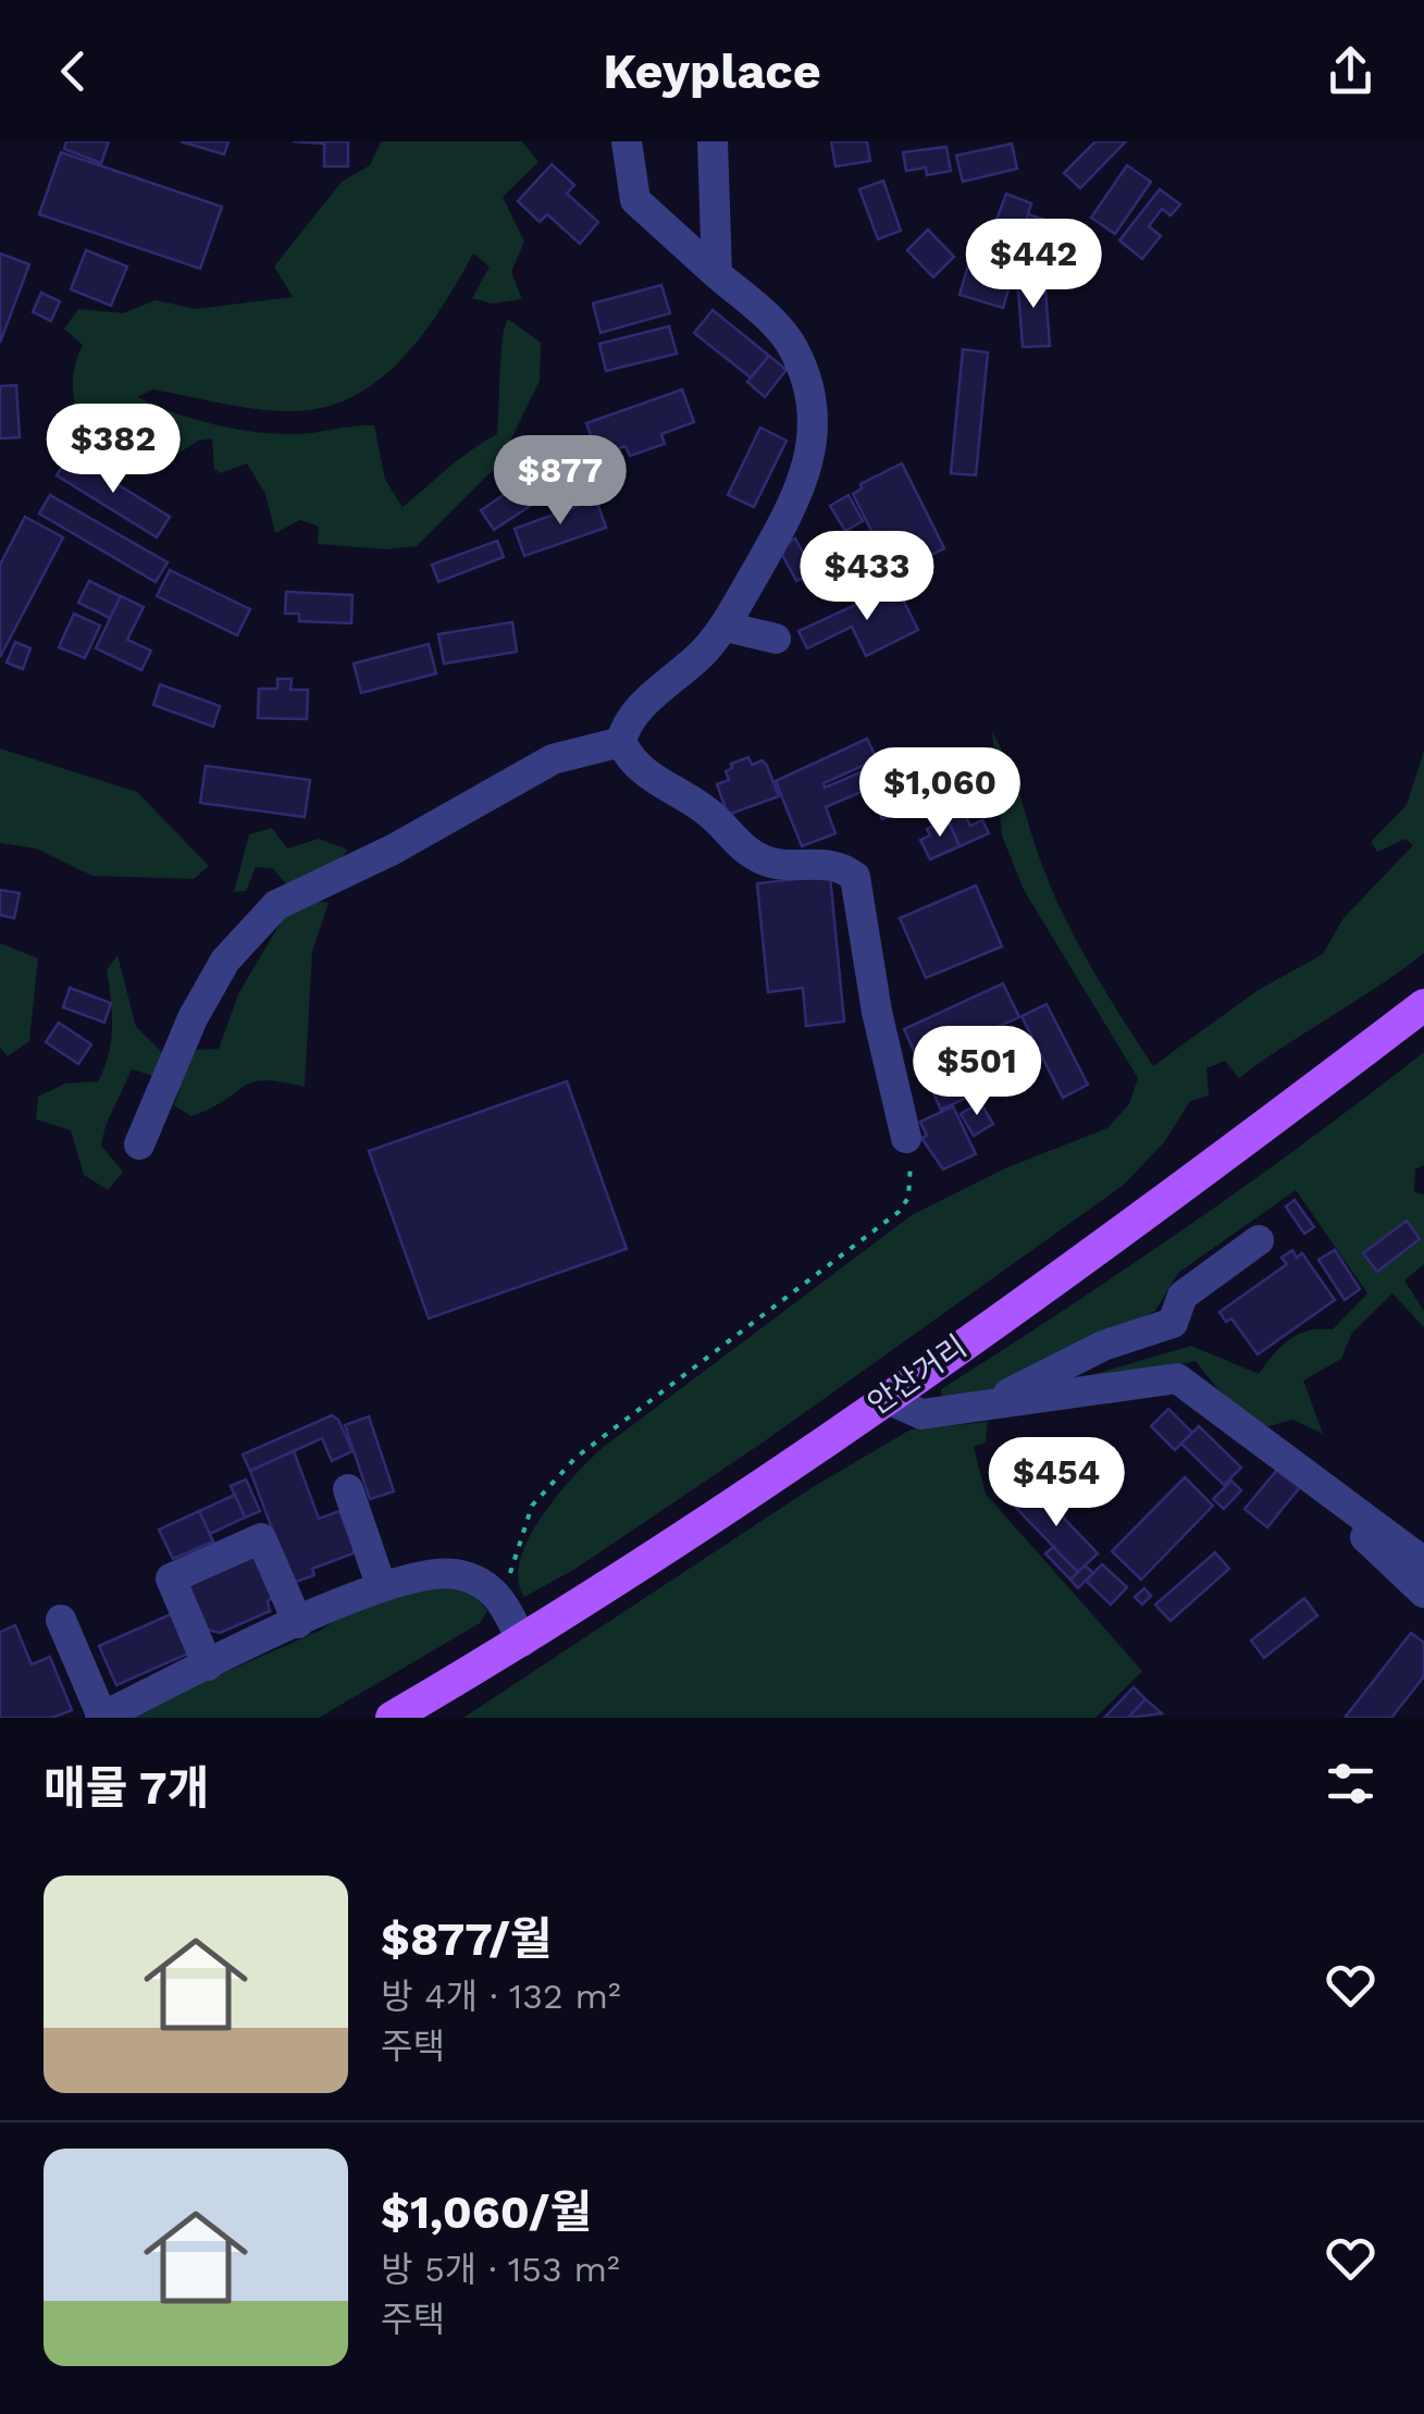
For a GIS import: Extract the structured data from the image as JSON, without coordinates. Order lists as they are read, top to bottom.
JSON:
{
  "streets": {
    "main road": ["안산거리"]
  },
  "page": {
    "header": "Keyplace",
    "price": [
      "$442",
      "$382",
      "$877",
      "$433",
      "$1,060",
      "$501",
      "$454"
    ],
    "heading": "매물 7개",
    "list": [
      {
        "name": "$877/월",
        "note": "방 4개 · 132 m² · 주택"
      },
      {
        "name": "$1,060/월",
        "note": "방 5개 · 153 m² · 주택"
      }
    ]
  }
}
